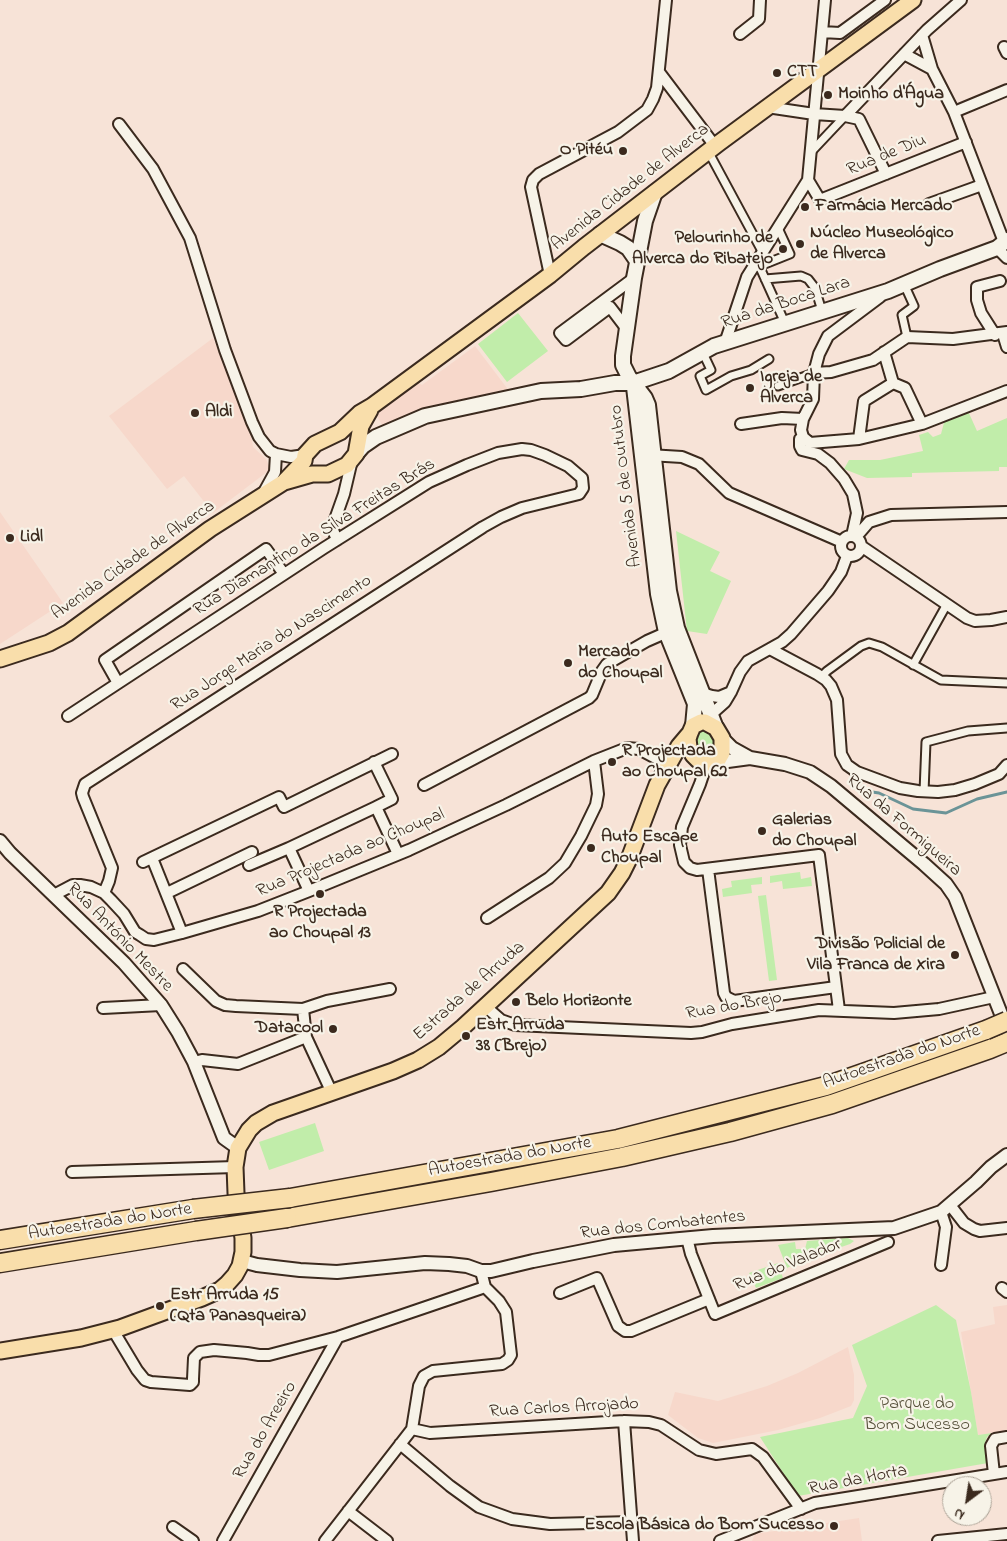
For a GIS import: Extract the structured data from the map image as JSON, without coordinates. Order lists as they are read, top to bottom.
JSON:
{
  "streets": {
    "highway": ["Autoestrada do Norte"],
    "main road": [
      "Avenida Cidade de Alverca",
      "Rua da Boca Lara",
      "Avenida 5 de Outubro",
      "Estrada de Arruda"
    ],
    "street": [
      "Rua de Diu",
      "Rua Diamantino da Silva Freitas Brás",
      "Rua Jorge Maria do Nascimento",
      "Rua da Formigueira",
      "Rua Projectada ao Choupal",
      "Rua António Mestre",
      "Rua do Brejo",
      "Rua dos Combatentes",
      "Rua do Valador",
      "Rua Carlos Arrojado",
      "Rua do Areeiro",
      "Rua da Horta"
    ]
  },
  "crossings": [
    ["Avenida Cidade de Alverca", "Rua da Boca Lara"],
    ["Avenida Cidade de Alverca", "Avenida 5 de Outubro"],
    ["Rua da Boca Lara", "Avenida 5 de Outubro"],
    ["Avenida 5 de Outubro", "Rua da Formigueira"],
    ["Avenida 5 de Outubro", "Estrada de Arruda"],
    ["Rua Diamantino da Silva Freitas Brás", "Rua Jorge Maria do Nascimento"],
    ["Rua Jorge Maria do Nascimento", "Rua Projectada ao Choupal"],
    ["Rua da Formigueira", "Estrada de Arruda"],
    ["Rua da Formigueira", "Rua do Brejo"],
    ["Rua Projectada ao Choupal", "Rua António Mestre"],
    ["Rua Projectada ao Choupal", "Estrada de Arruda"],
    ["Rua António Mestre", "Estrada de Arruda"],
    ["Estrada de Arruda", "Rua do Brejo"],
    ["Estrada de Arruda", "Rua dos Combatentes"],
    ["Rua dos Combatentes", "Rua do Valador"],
    ["Rua Carlos Arrojado", "Rua da Horta"]
  ],
  "parks": ["Parque do Bom Sucesso"],
  "places": [
    "CTT",
    "Moinho d'Água",
    "O Pitéu",
    "Farmácia Mercado",
    "Núcleo Museológico de Alverca",
    "Pelourinho de Alverca do Ribatejo",
    "Igreja de Alverca",
    "Aldi",
    "Lidl",
    "Mercado do Choupal",
    "R Projectada ao Choupal 62",
    "Galerias do Choupal",
    "Auto Escape Choupal",
    "R Projectada ao Choupal 13",
    "Divisão Policial de Vila Franca de Xira",
    "Belo Horizonte",
    "Datacool",
    "Estr Arruda 38 (Brejo)",
    "Estr Arruda 15 (Qta Panasqueira)",
    "Escola Básica do Bom Sucesso"
  ],
  "north": "bottom left"
}
